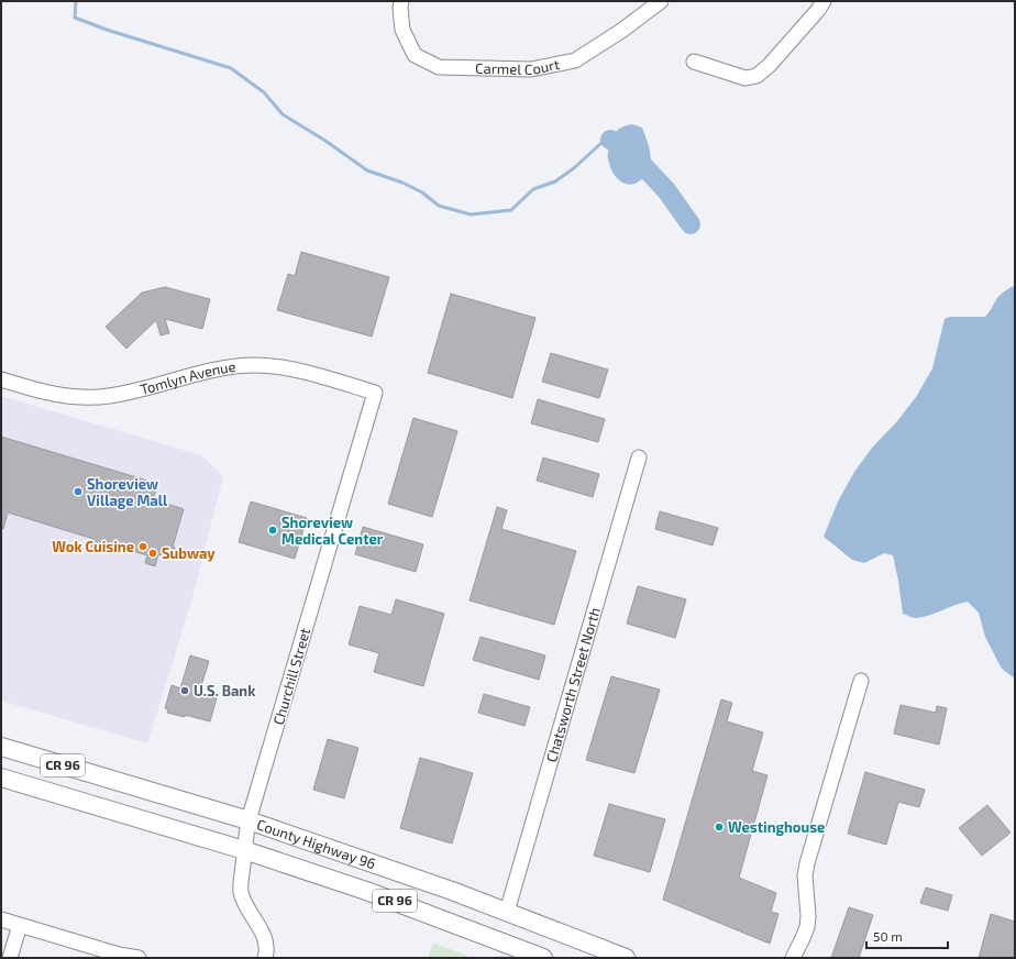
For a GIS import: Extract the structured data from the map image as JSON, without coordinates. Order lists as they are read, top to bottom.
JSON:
{
  "streets": {
    "main road": ["CR 96", "County Highway 96"],
    "street": [
      "Carmel Court",
      "Tomlyn Avenue",
      "Churchill Street",
      "Chatsworth Street North"
    ]
  },
  "crossings": [
    ["Tomlyn Avenue", "Churchill Street"],
    ["Churchill Street", "County Highway 96"],
    ["Chatsworth Street North", "County Highway 96"]
  ],
  "places": [
    "Shoreview Village Mall",
    "Shoreview Medical Center",
    "Wok Cuisine",
    "Subway",
    "U.S. Bank",
    "Westinghouse"
  ],
  "scale_bar": "50 m"
}
